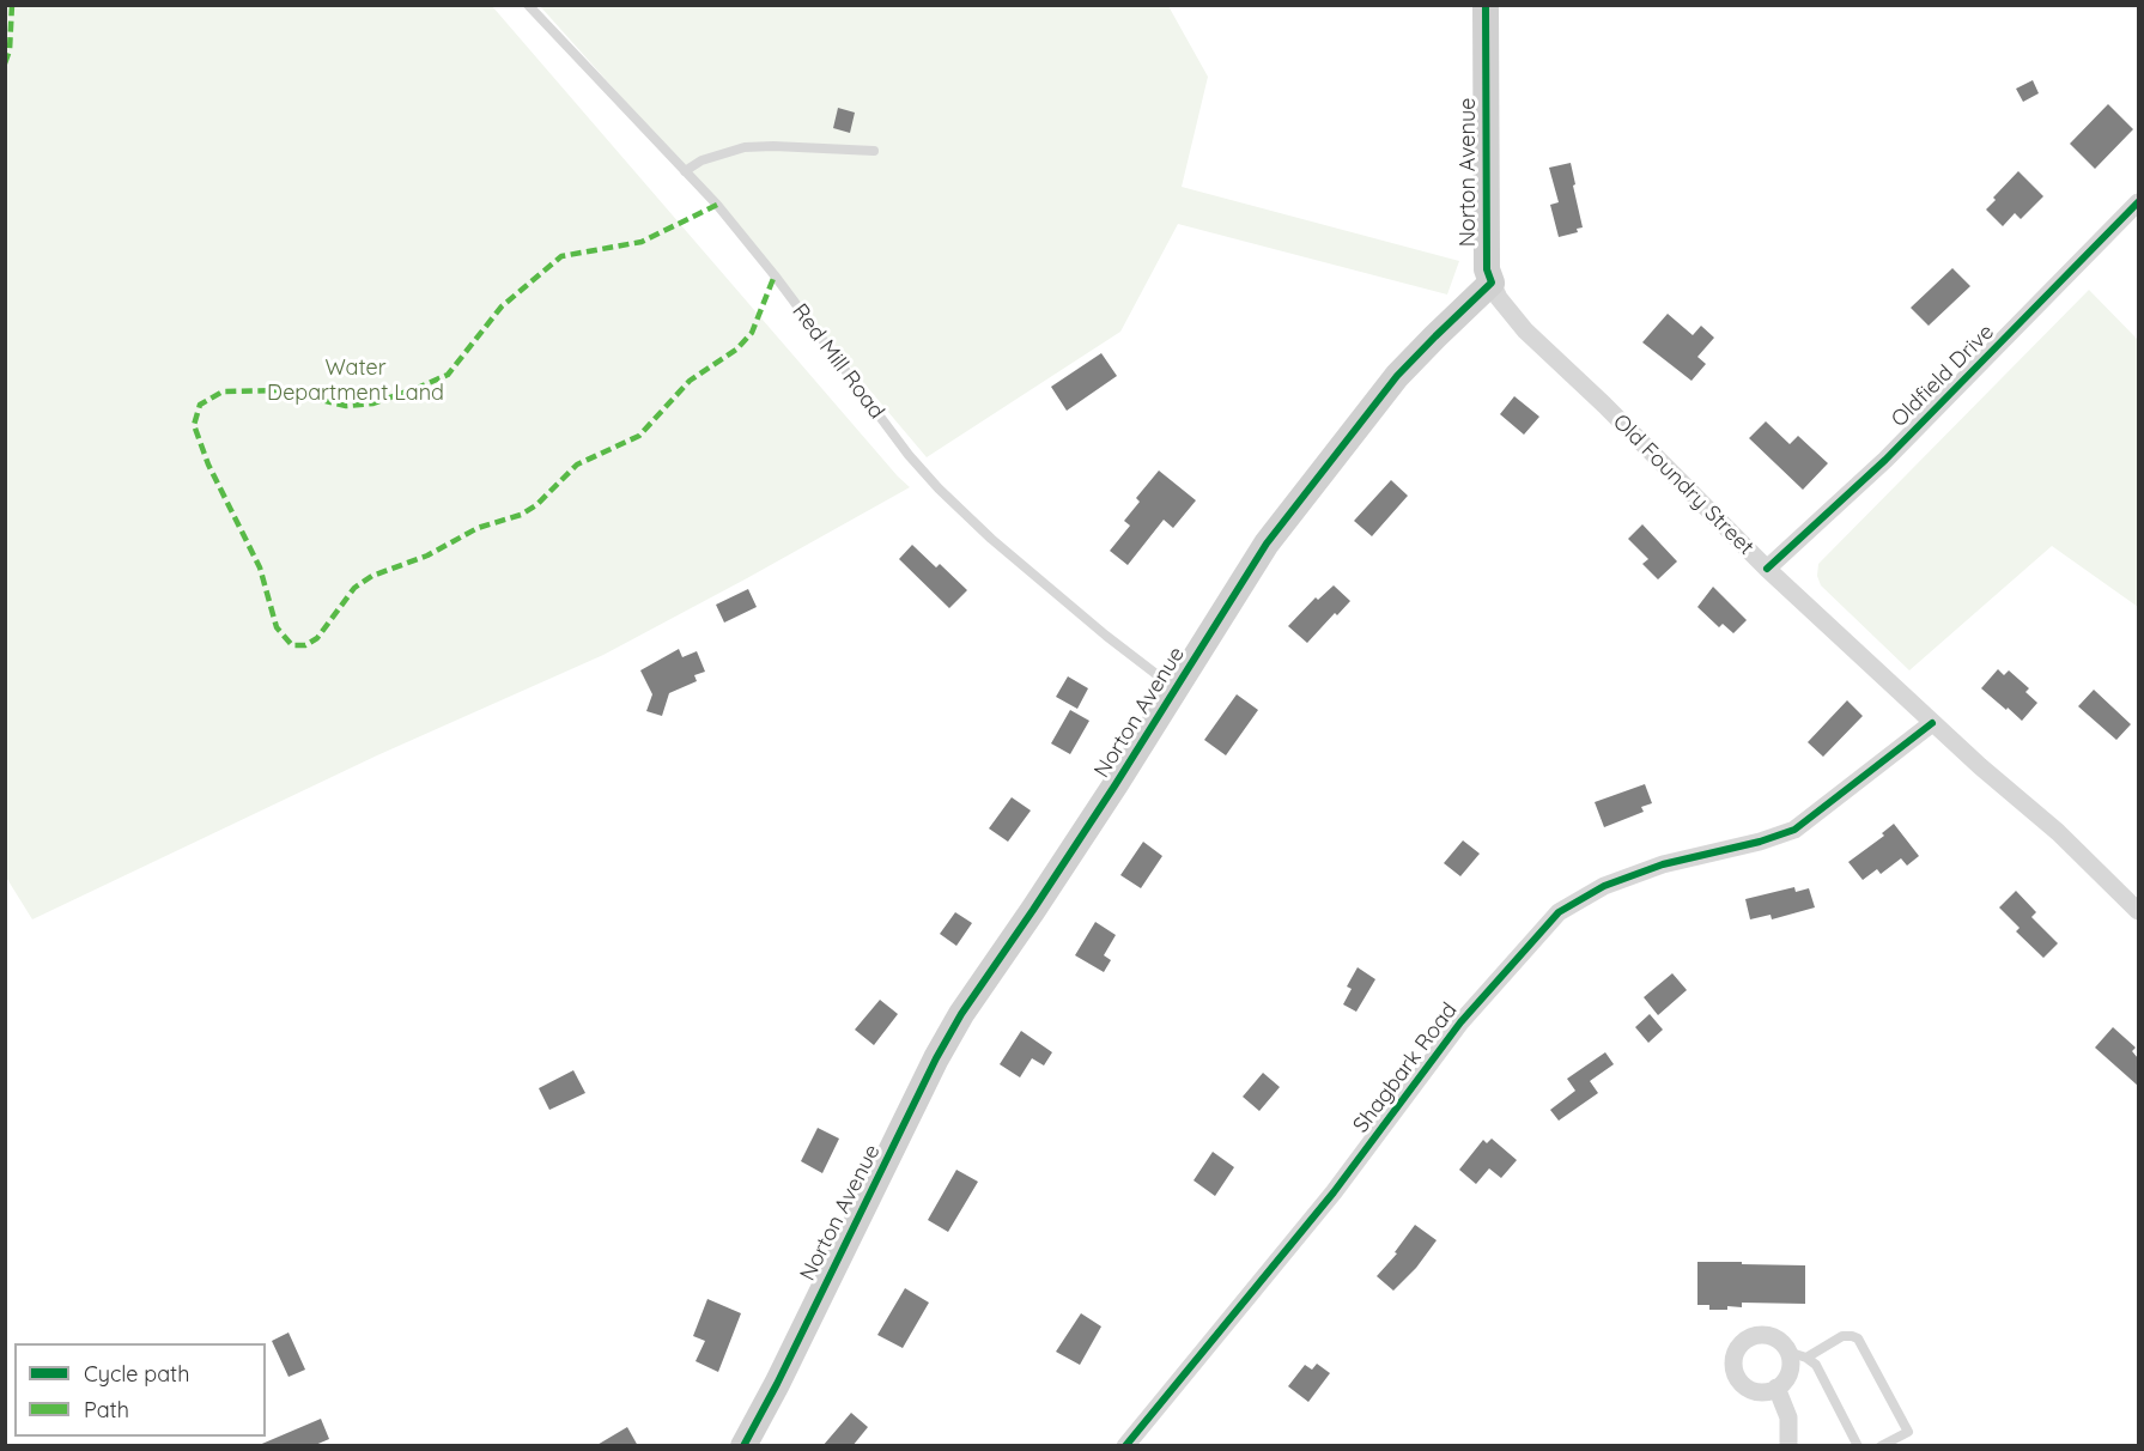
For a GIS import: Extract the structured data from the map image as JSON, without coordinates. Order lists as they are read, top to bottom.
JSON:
{
  "streets": {
    "street": [
      "Norton Avenue",
      "Oldfield Drive",
      "Old Foundry Street",
      "Shagbark Road"
    ],
    "lane": ["Red Mill Road"]
  },
  "crossings": [
    ["Norton Avenue", "Red Mill Road"],
    ["Norton Avenue", "Old Foundry Street"],
    ["Oldfield Drive", "Old Foundry Street"],
    ["Old Foundry Street", "Shagbark Road"]
  ],
  "parks": ["Water Department Land"],
  "legend": ["Cycle path", "Path"]
}
